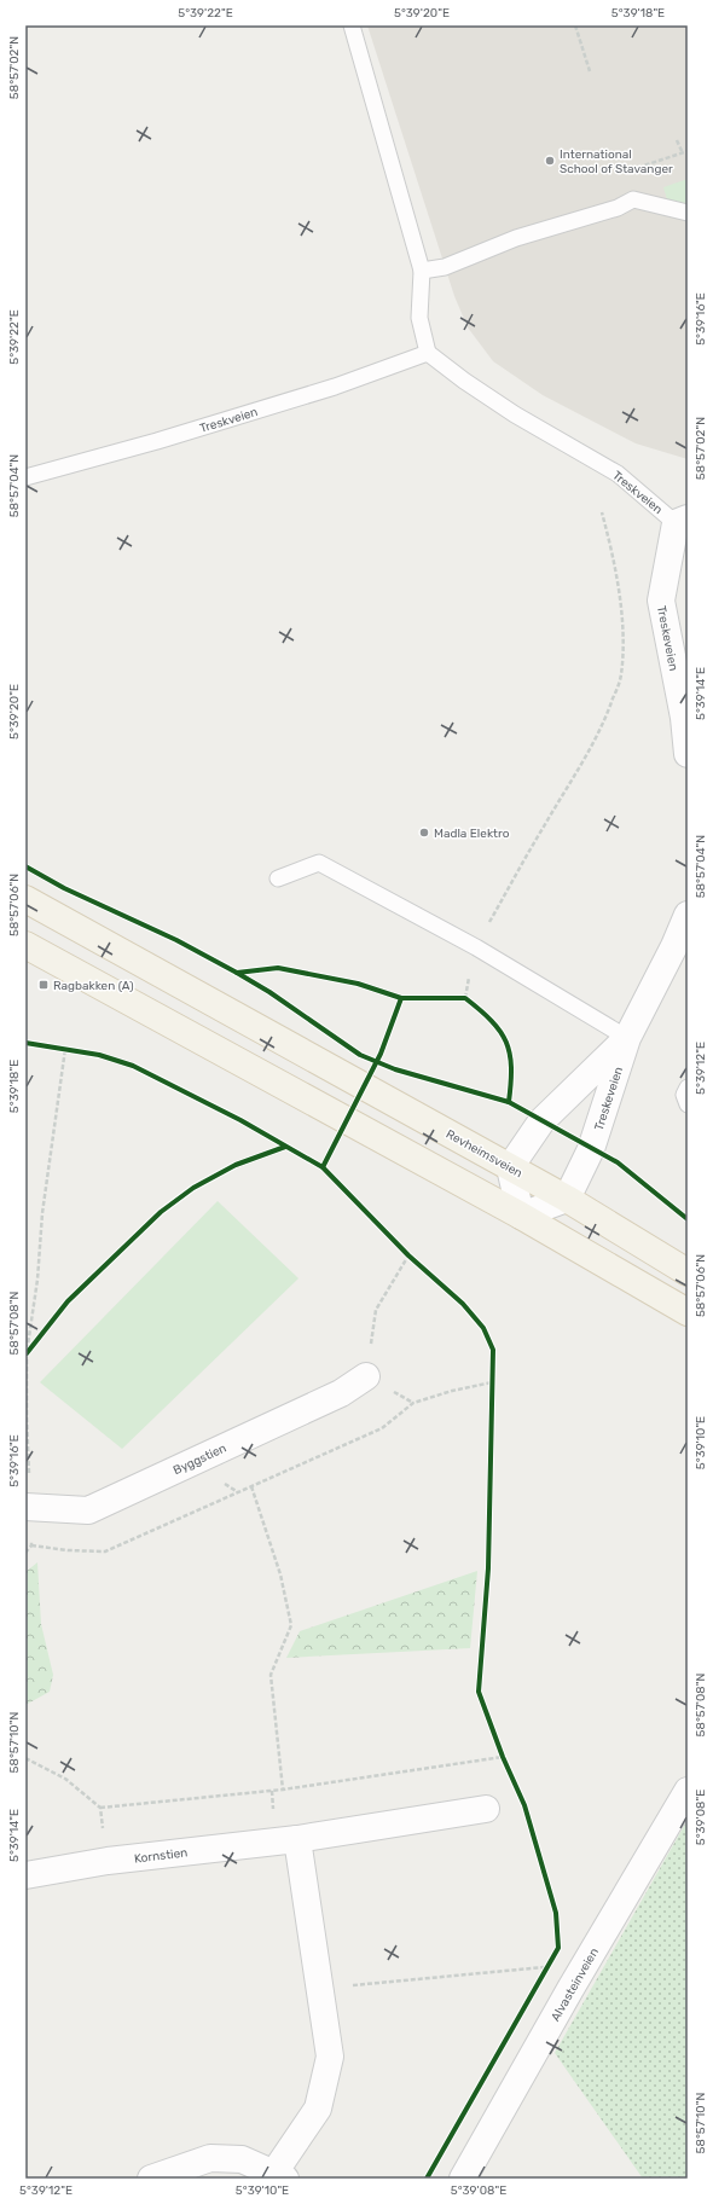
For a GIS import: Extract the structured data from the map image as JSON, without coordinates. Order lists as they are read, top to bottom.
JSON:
{
  "streets": {
    "main road": ["Revheimsveien"],
    "street": [
      "Treskeveien",
      "Byggstien",
      "Kornstien",
      "Alvasteinveien"
    ],
    "lane": ["Treskveien"]
  },
  "crossings": [
    ["Treskveien", "Treskeveien"],
    ["Treskeveien", "Revheimsveien"]
  ],
  "places": {
    "other": ["International School of Stavanger", "Madla Elektro"],
    "transit": ["Ragbakken (A)"]
  },
  "coordinates": [
    "5°39'22\"E",
    "5°39'20\"E",
    "5°39'18\"E",
    "58°57'02\"N",
    "5°39'16\"E",
    "58°57'04\"N",
    "5°39'14\"E",
    "58°57'06\"N",
    "5°39'12\"E",
    "58°57'08\"N",
    "5°39'10\"E",
    "58°57'10\"N",
    "5°39'08\"E"
  ]
}
